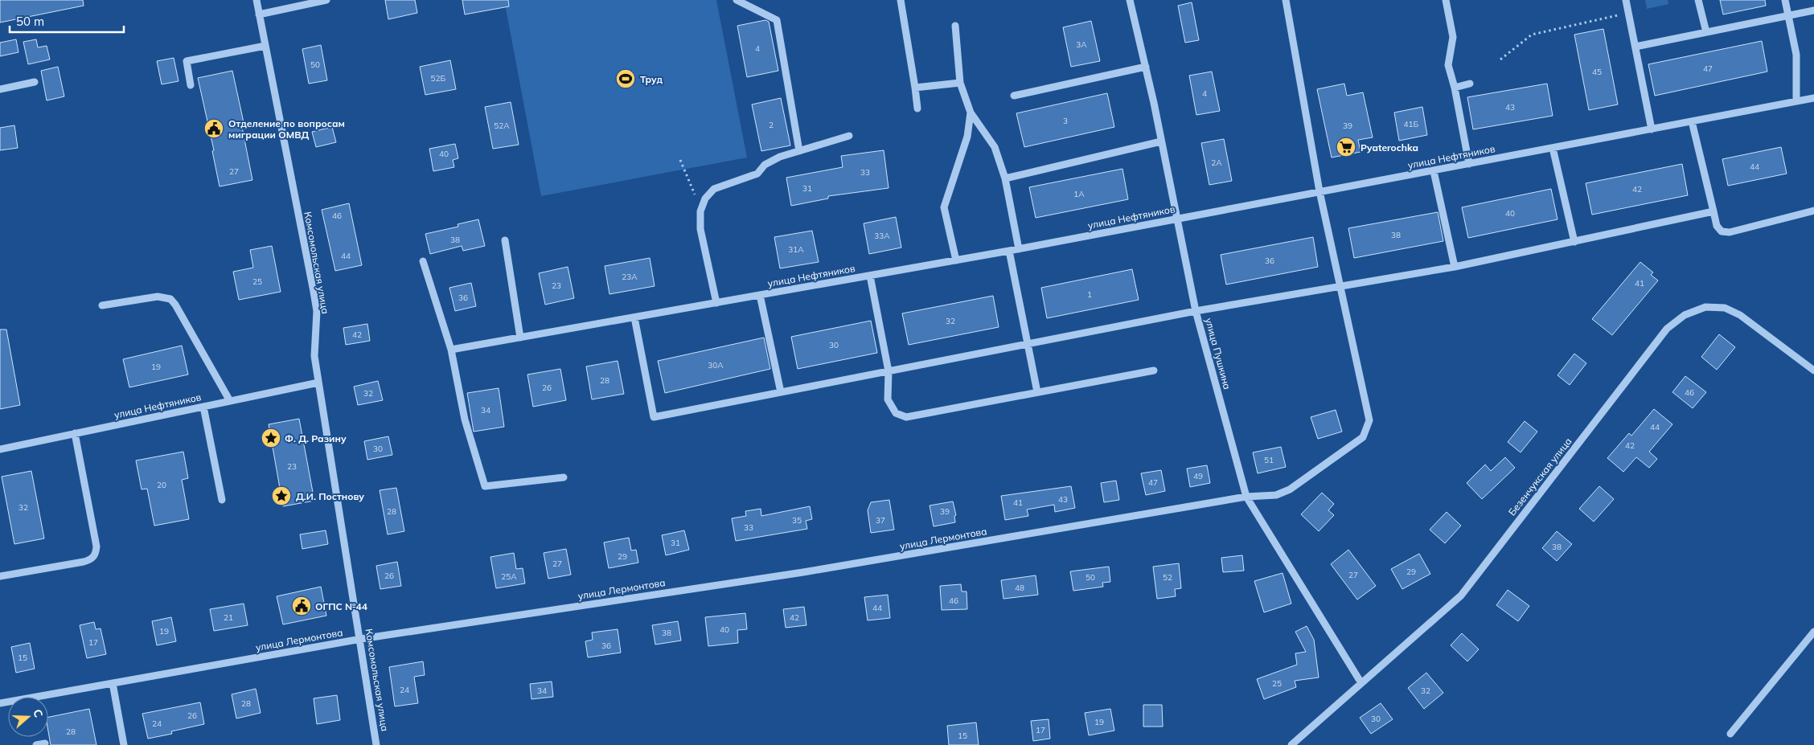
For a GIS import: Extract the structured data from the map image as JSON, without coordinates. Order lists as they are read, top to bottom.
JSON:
{
  "streets": {
    "street": [
      "улица Нефтяников",
      "Комсомольская улица",
      "улица Пушкина",
      "Безенчукская улица",
      "улица Лермонтова"
    ]
  },
  "crossings": [
    ["улица Нефтяников", "Комсомольская улица"],
    ["улица Нефтяников", "улица Пушкина"],
    ["улица Нефтяников", "улица Лермонтова"],
    ["Комсомольская улица", "улица Лермонтова"],
    ["улица Пушкина", "Безенчукская улица"],
    ["улица Пушкина", "улица Лермонтова"]
  ],
  "places": {
    "sports": ["Труд"],
    "public building": ["Отделение по вопросам миграции ОМВД", "ОГПС №44"],
    "supermarket": ["Pyaterochka"],
    "place": ["Ф. Д. Разину", "Д.И. Постнову"]
  },
  "house_numbers": [
    "3А",
    "4",
    "50",
    "47",
    "45",
    "52Б",
    "4",
    "43",
    "3",
    "41Б",
    "2",
    "52А",
    "39",
    "40",
    "2А",
    "44",
    "27",
    "33",
    "31",
    "42",
    "1А",
    "40",
    "46",
    "38",
    "33А",
    "38",
    "31А",
    "44",
    "36",
    "23А",
    "25",
    "41",
    "23",
    "1",
    "36",
    "32",
    "42",
    "30",
    "30А",
    "19",
    "28",
    "26",
    "46",
    "32",
    "34",
    "44",
    "42",
    "30",
    "51",
    "23",
    "49",
    "47",
    "20",
    "43",
    "41",
    "32",
    "28",
    "39",
    "35",
    "37",
    "33",
    "31",
    "38",
    "29",
    "27",
    "29",
    "27",
    "26",
    "25А",
    "50",
    "52",
    "48",
    "46",
    "44",
    "21",
    "42",
    "40",
    "19",
    "38",
    "17",
    "36",
    "15",
    "25",
    "24",
    "34",
    "32",
    "28",
    "26",
    "30",
    "19",
    "24",
    "17",
    "28",
    "15"
  ],
  "scale_bar": "50 m",
  "north": "right"
}
